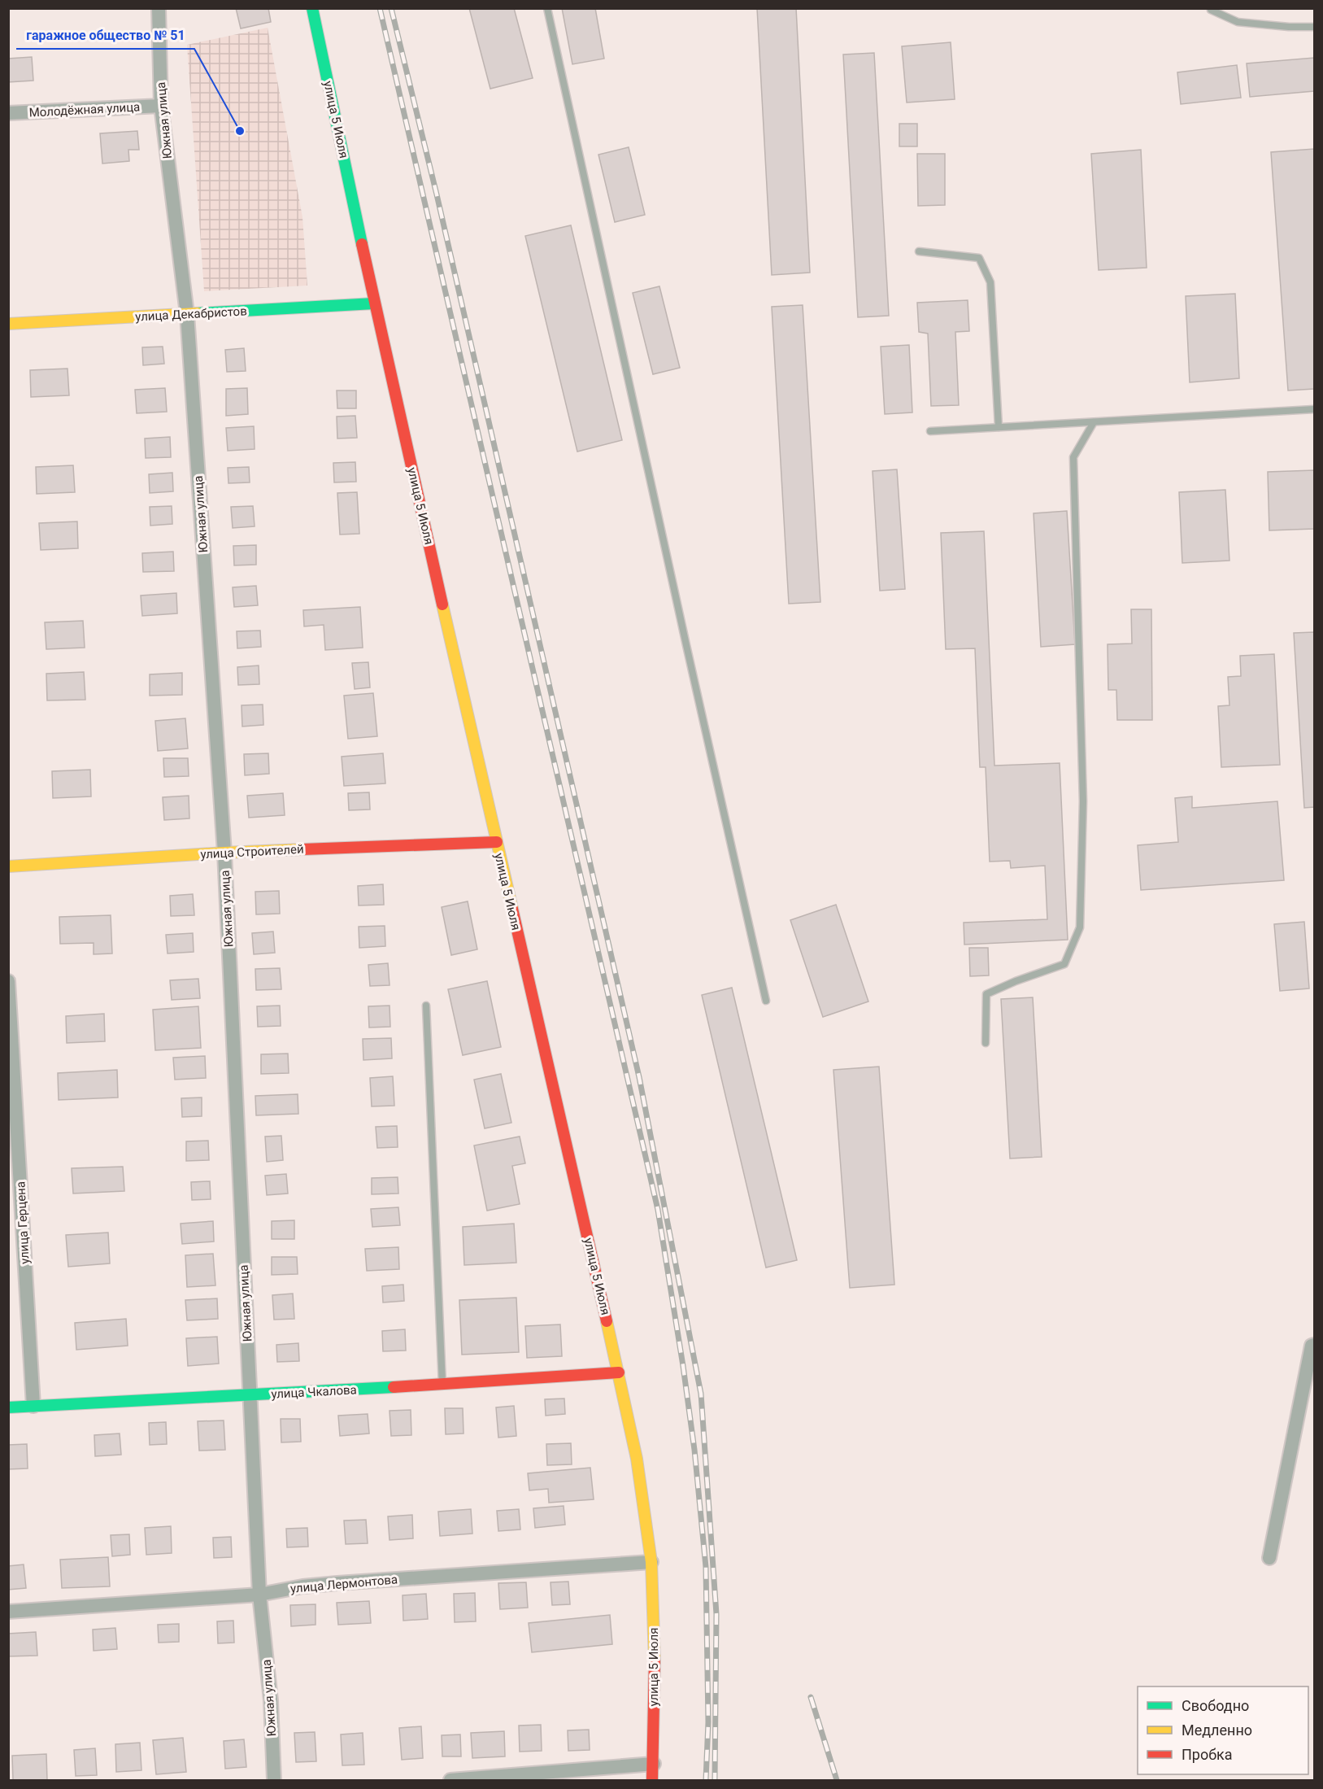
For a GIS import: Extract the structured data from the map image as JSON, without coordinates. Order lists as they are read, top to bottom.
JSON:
{
  "streets": {
    "main road": [
      "улица 5 Июля",
      "улица Декабристов",
      "улица Строителей",
      "улица Чкалова"
    ],
    "street": [
      "Молодёжная улица",
      "Южная улица",
      "улица Герцена",
      "улица Лермонтова"
    ]
  },
  "crossings": [
    ["Молодёжная улица", "Южная улица"],
    ["улица 5 Июля", "улица Декабристов"],
    ["улица 5 Июля", "улица Строителей"],
    ["улица 5 Июля", "улица Чкалова"],
    ["улица 5 Июля", "улица Лермонтова"],
    ["Южная улица", "улица Декабристов"],
    ["Южная улица", "улица Строителей"],
    ["Южная улица", "улица Чкалова"],
    ["Южная улица", "улица Лермонтова"],
    ["улица Герцена", "улица Чкалова"]
  ],
  "places": ["гаражное общество № 51"],
  "legend": ["Свободно", "Медленно", "Пробка"]
}
